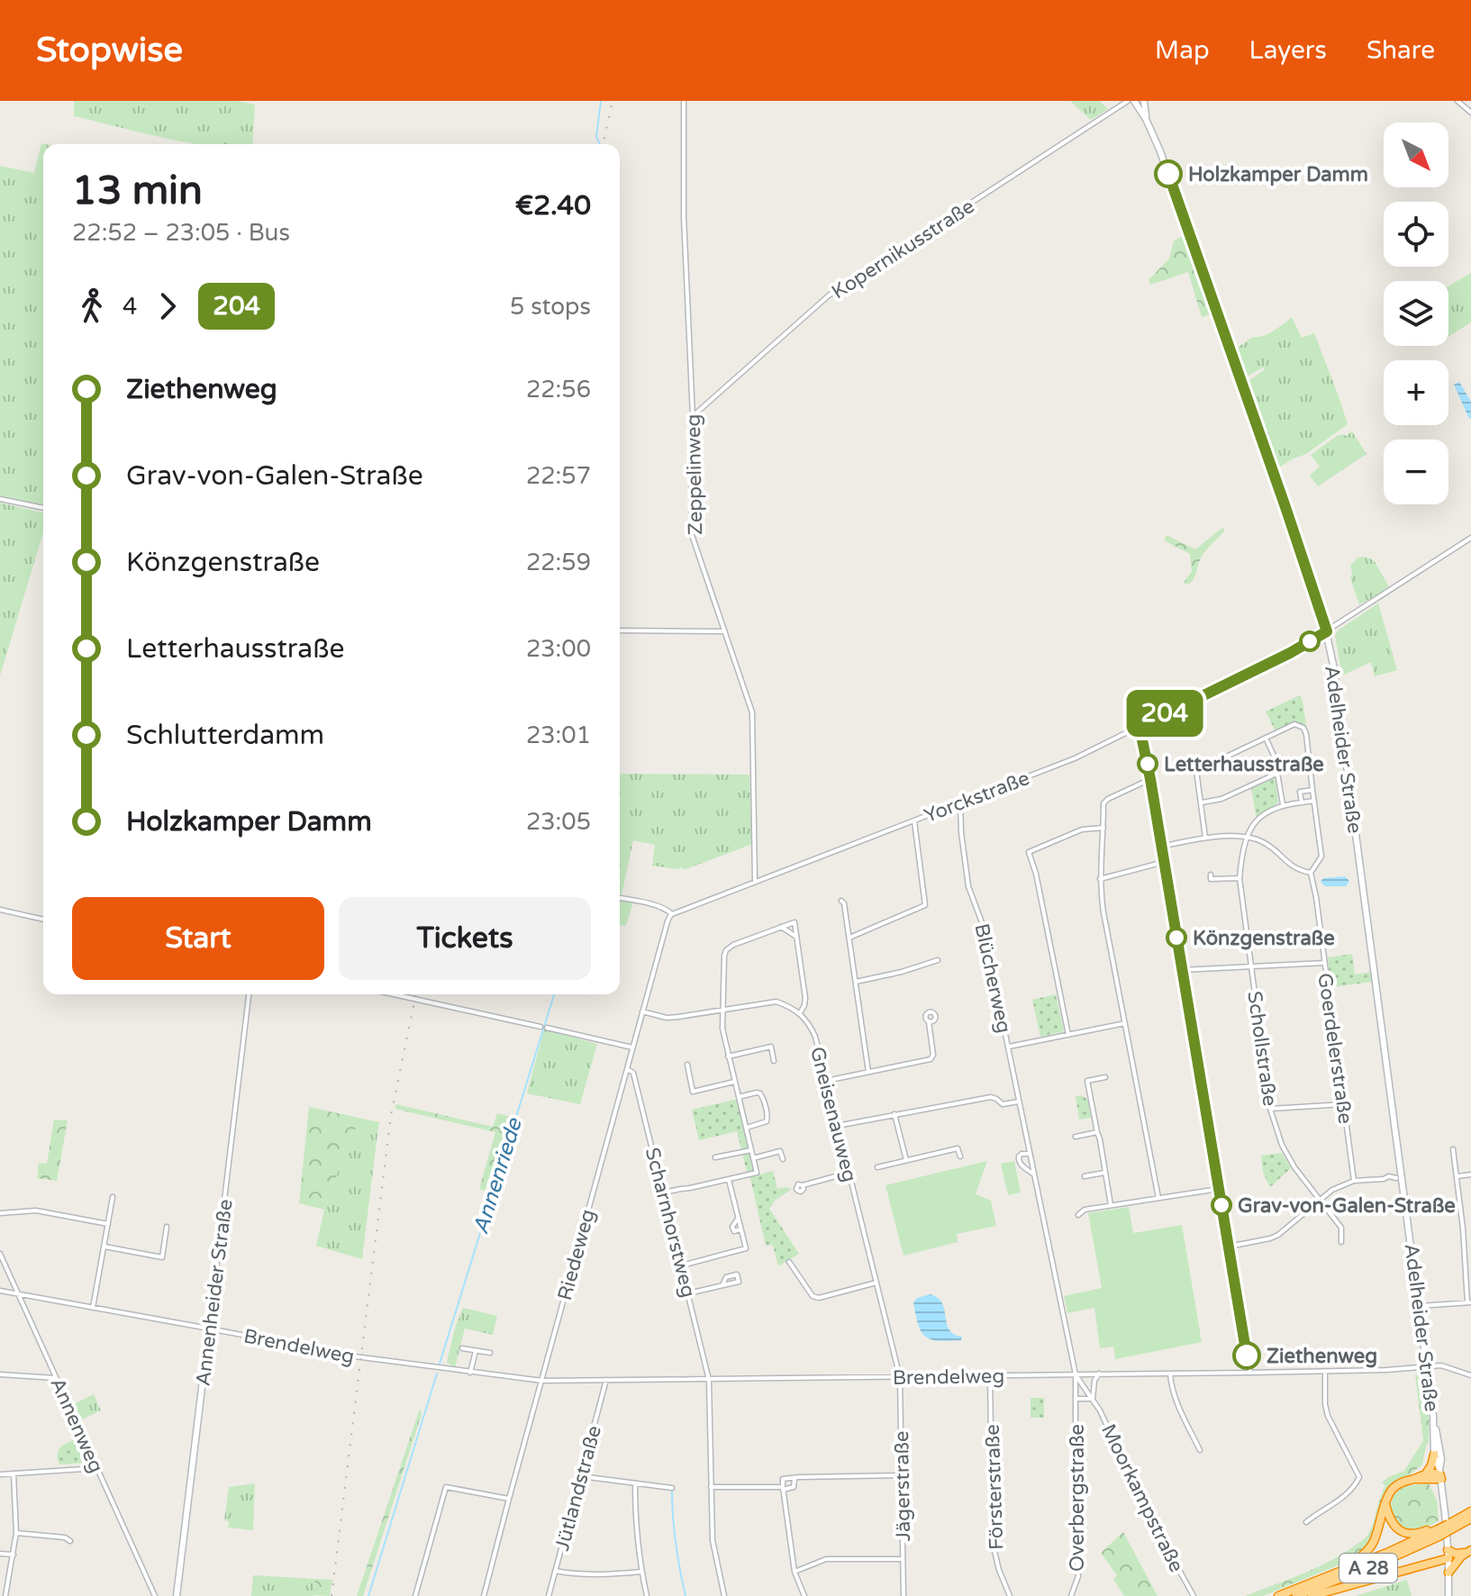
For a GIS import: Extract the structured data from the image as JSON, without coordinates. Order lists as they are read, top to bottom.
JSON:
{
  "streets": {
    "highway": ["A 28"],
    "main road": ["Adelheider Straße", "Annenheider Straße"],
    "street": [
      "Kopernikusstraße",
      "Zeppelinweg",
      "Yorckstraße",
      "Blücherweg",
      "Schollstraße",
      "Goerdelerstraße",
      "Gneisenauweg",
      "Scharnhorstweg",
      "Riedeweg",
      "Brendelweg",
      "Annenweg",
      "Jägerstraße",
      "Försterstraße",
      "Jütlandstraße",
      "Overbergstraße",
      "Moorkampstraße"
    ]
  },
  "crossings": [
    ["Kopernikusstraße", "Zeppelinweg"],
    ["Zeppelinweg", "Yorckstraße"],
    ["Adelheider Straße", "Yorckstraße"],
    ["Adelheider Straße", "Brendelweg"],
    ["Yorckstraße", "Blücherweg"],
    ["Yorckstraße", "Riedeweg"],
    ["Blücherweg", "Brendelweg"],
    ["Blücherweg", "Overbergstraße"],
    ["Blücherweg", "Moorkampstraße"],
    ["Gneisenauweg", "Brendelweg"],
    ["Gneisenauweg", "Jägerstraße"],
    ["Scharnhorstweg", "Riedeweg"],
    ["Scharnhorstweg", "Brendelweg"],
    ["Riedeweg", "Brendelweg"],
    ["Annenheider Straße", "Brendelweg"],
    ["Brendelweg", "Annenweg"],
    ["Brendelweg", "Jägerstraße"],
    ["Brendelweg", "Försterstraße"],
    ["Brendelweg", "Jütlandstraße"],
    ["Brendelweg", "Overbergstraße"],
    ["Brendelweg", "Moorkampstraße"],
    ["Overbergstraße", "Moorkampstraße"]
  ],
  "water": ["Annenriede"],
  "places": [
    "Holzkamper Damm",
    "Letterhausstraße",
    "Könzgenstraße",
    "Grav-von-Galen-Straße",
    "Ziethenweg"
  ],
  "lines": ["bus line 204"],
  "north": "bottom right",
  "page": {
    "header": "Stopwise",
    "nav": ["Map", "Layers", "Share"],
    "on_map": "204",
    "map_buttons": ["+", "−"],
    "heading": ["13 min", "22:52 – 23:05 · Bus", "€2.40"],
    "legs": ["4", "204", "5 stops"],
    "list": [
      {
        "name": "Ziethenweg",
        "value": "22:56"
      },
      {
        "name": "Grav-von-Galen-Straße",
        "value": "22:57"
      },
      {
        "name": "Könzgenstraße",
        "value": "22:59"
      },
      {
        "name": "Letterhausstraße",
        "value": "23:00"
      },
      {
        "name": "Schlutterdamm",
        "value": "23:01"
      },
      {
        "name": "Holzkamper Damm",
        "value": "23:05"
      }
    ],
    "buttons": ["Start", "Tickets"]
  }
}
